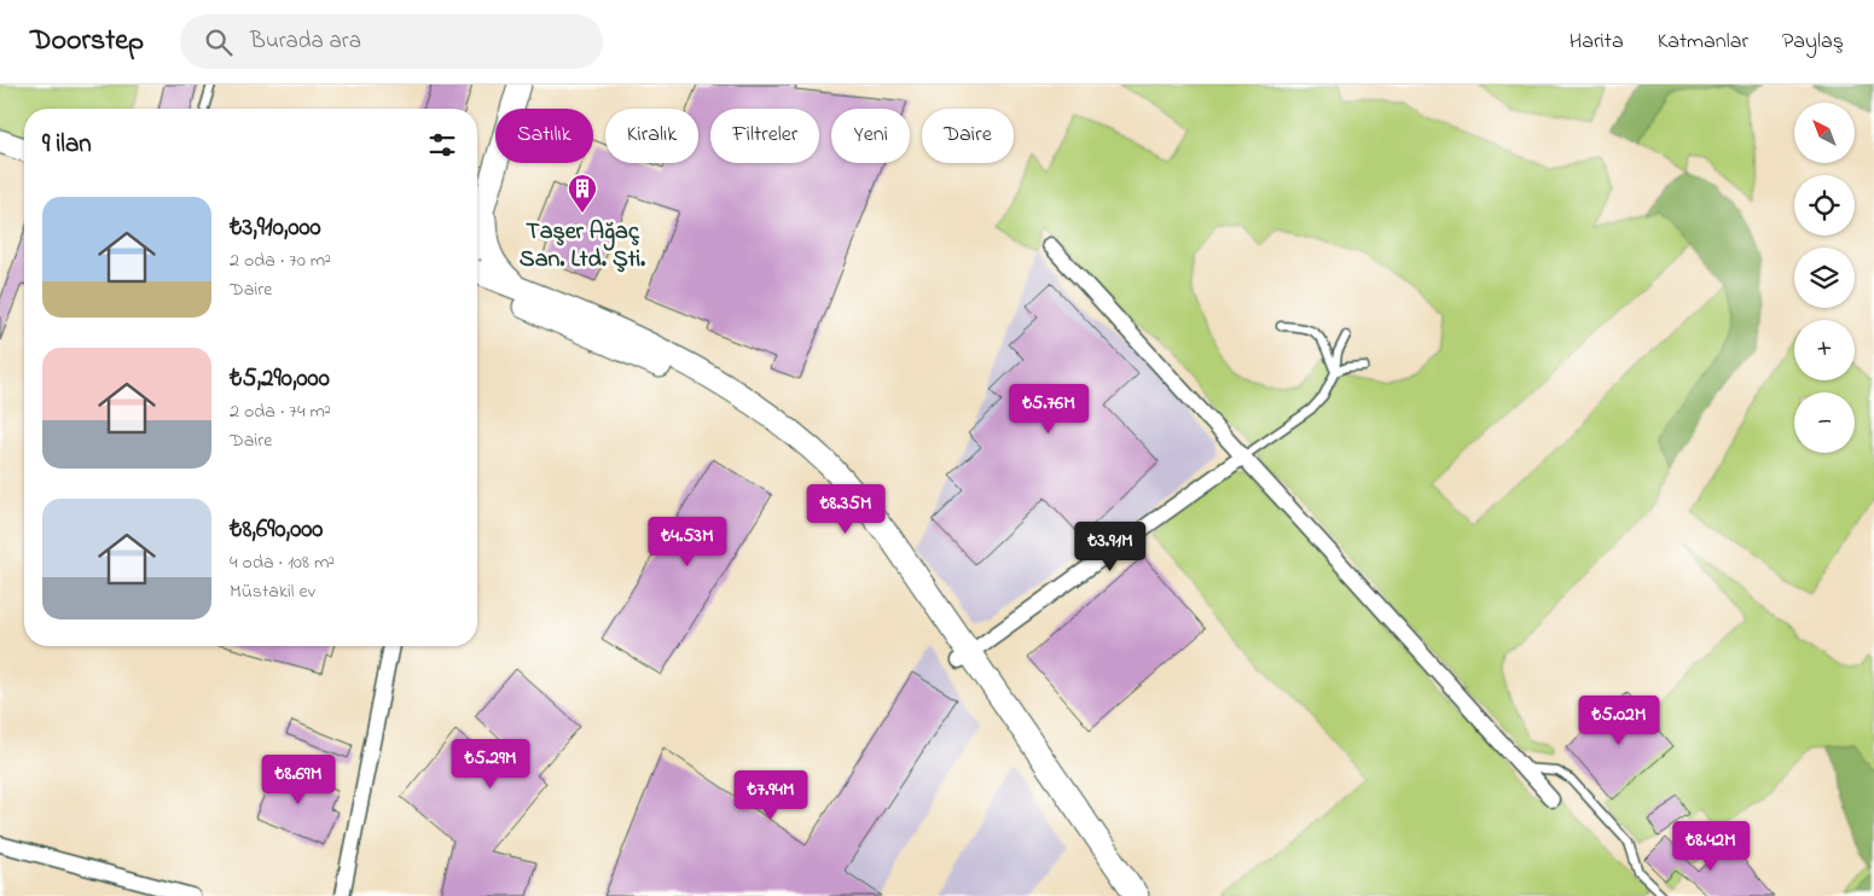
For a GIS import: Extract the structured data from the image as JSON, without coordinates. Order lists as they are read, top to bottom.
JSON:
{
  "places": {
    "building": ["Taşer Ağaç San. Ltd. Şti."]
  },
  "north": "top left",
  "page": {
    "header": "Doorstep",
    "search": "Burada ara",
    "nav": ["Harita", "Katmanlar", "Paylaş"],
    "map_buttons": ["+", "−"],
    "chip": [
      "Satılık",
      "Kiralık",
      "Filtreler",
      "Yeni",
      "Daire"
    ],
    "heading": "9 ilan",
    "list": [
      {
        "name": "₺3,910,000",
        "note": "2 oda · 70 m² · Daire"
      },
      {
        "name": "₺5,290,000",
        "note": "2 oda · 74 m² · Daire"
      },
      {
        "name": "₺8,690,000",
        "note": "4 oda · 108 m² · Müstakil ev"
      }
    ],
    "price": [
      "₺5.76M",
      "₺8.35M",
      "₺4.53M",
      "₺3.91M",
      "₺5.02M",
      "₺5.29M",
      "₺8.69M",
      "₺7.94M",
      "₺8.42M"
    ]
  }
}
